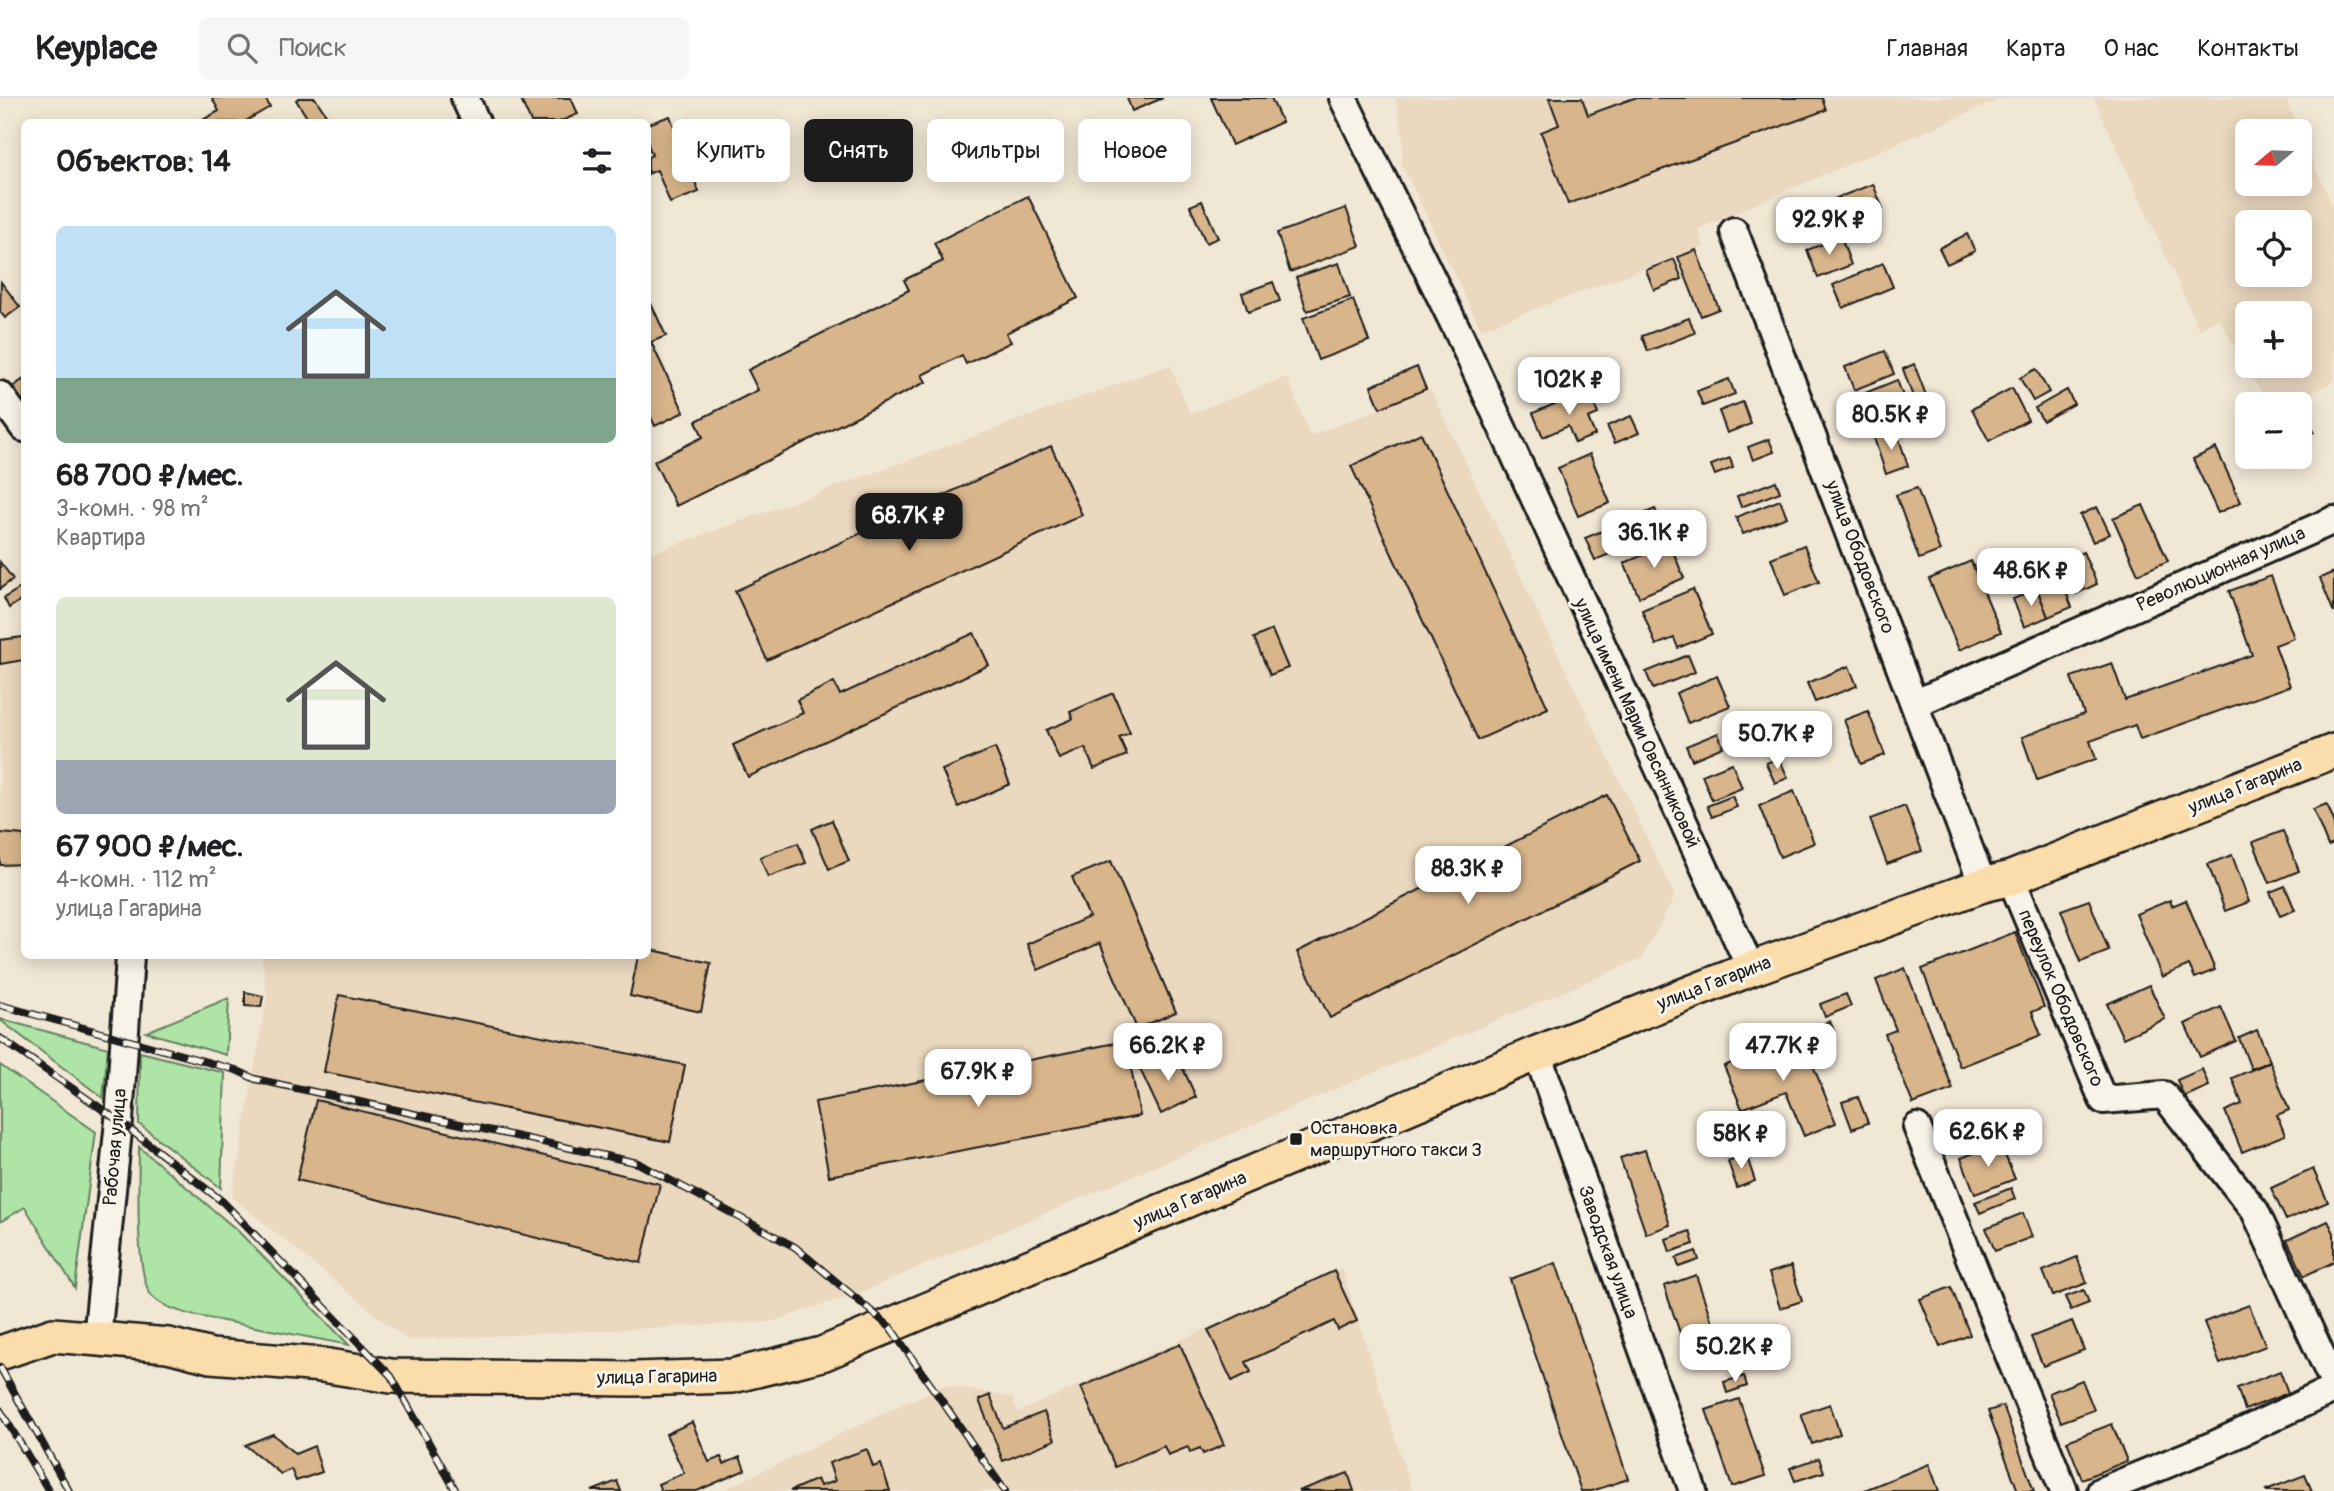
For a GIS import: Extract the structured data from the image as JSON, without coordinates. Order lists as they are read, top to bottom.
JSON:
{
  "streets": {
    "main road": ["улица Гагарина"],
    "street": [
      "улица Ободовского",
      "Революционная улица",
      "улица имени Марии Овсянниковой",
      "переулок Ободовского",
      "Рабочая улица",
      "Заводская улица"
    ]
  },
  "crossings": [
    ["улица Ободовского", "Революционная улица"],
    ["улица Ободовского", "улица Гагарина"],
    ["улица Ободовского", "переулок Ободовского"],
    ["улица имени Марии Овсянниковой", "улица Гагарина"],
    ["улица Гагарина", "переулок Ободовского"],
    ["улица Гагарина", "Рабочая улица"],
    ["улица Гагарина", "Заводская улица"]
  ],
  "places": {
    "transit": ["Остановка маршрутного такси 3"]
  },
  "north": "left",
  "page": {
    "header": "Keyplace",
    "search": "Поиск",
    "nav": [
      "Главная",
      "Карта",
      "О нас",
      "Контакты"
    ],
    "map_buttons": ["+", "−"],
    "chip": [
      "Купить",
      "Снять",
      "Фильтры",
      "Новое"
    ],
    "heading": "Объектов: 14",
    "price": [
      "92.9K ₽",
      "102K ₽",
      "80.5K ₽",
      "68.7K ₽",
      "36.1K ₽",
      "48.6K ₽",
      "50.7K ₽",
      "88.3K ₽",
      "66.2K ₽",
      "47.7K ₽",
      "67.9K ₽",
      "62.6K ₽",
      "58K ₽",
      "50.2K ₽"
    ],
    "list": [
      {
        "name": "68 700 ₽/мес.",
        "note": "3-комн. · 98 m² · Квартира"
      },
      {
        "name": "67 900 ₽/мес.",
        "note": "4-комн. · 112 m² · улица Гагарина"
      }
    ]
  }
}
